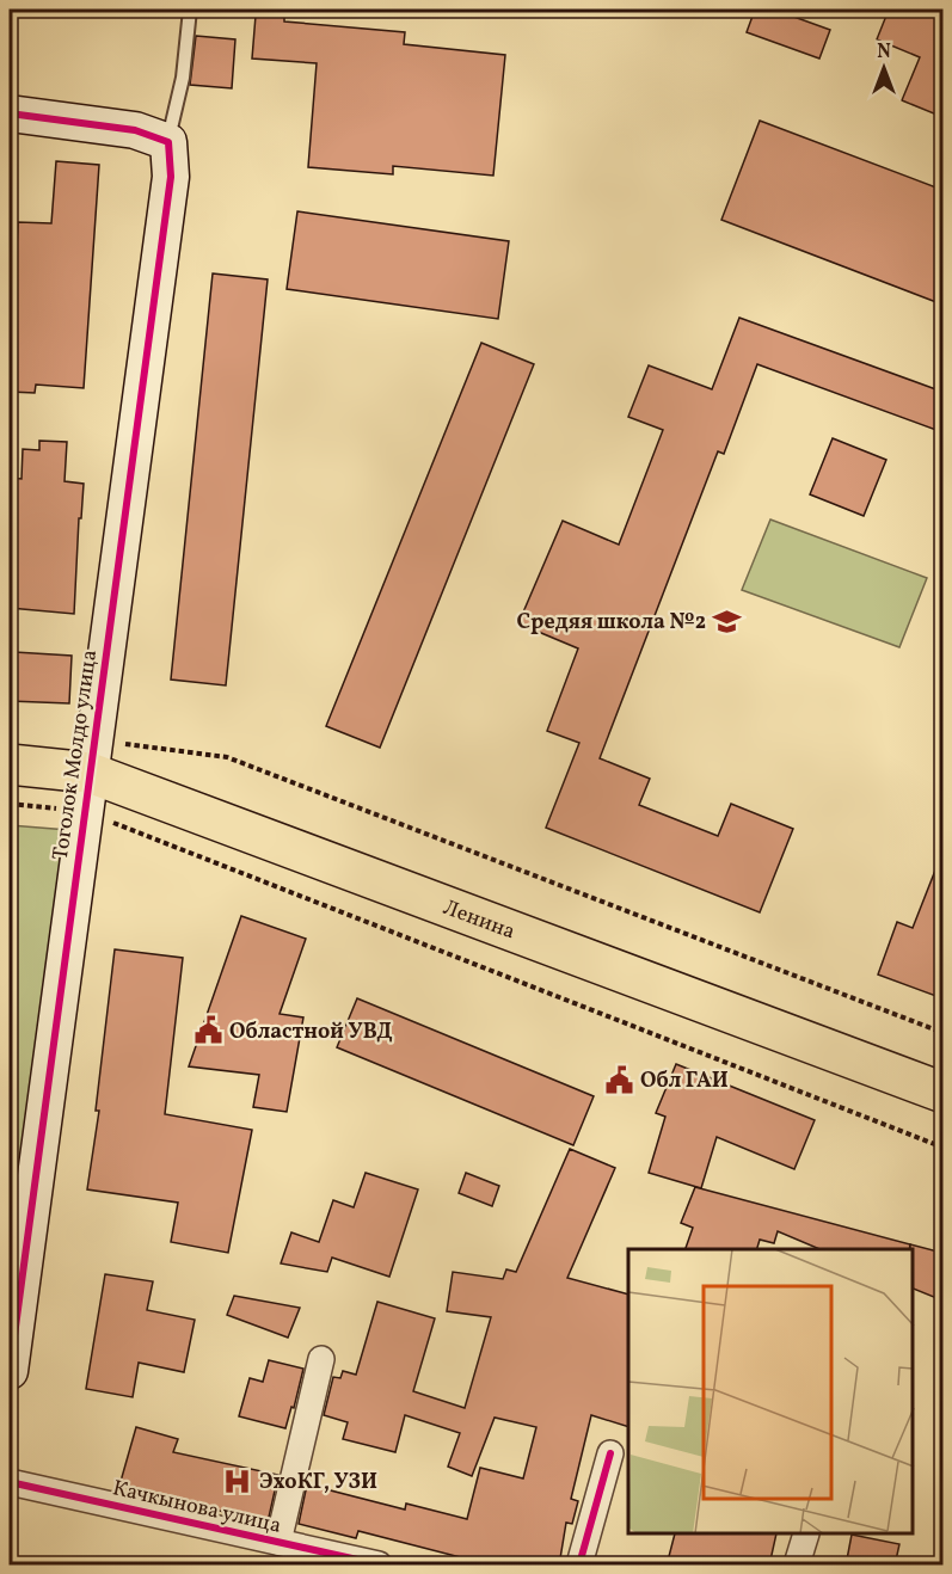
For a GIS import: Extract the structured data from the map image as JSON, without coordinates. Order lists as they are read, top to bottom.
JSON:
{
  "streets": {
    "main road": ["Ленина"],
    "street": ["Тоголок Молдо улица", "Качкынова улица"]
  },
  "crossings": [
    ["Тоголок Молдо улица", "Ленина"]
  ],
  "places": {
    "school or university": ["Средяя школа №2"],
    "public building": ["Областной УВД", "Обл ГАИ"],
    "hospital": ["ЭхоКГ, УЗИ"]
  },
  "north": "top"
}
